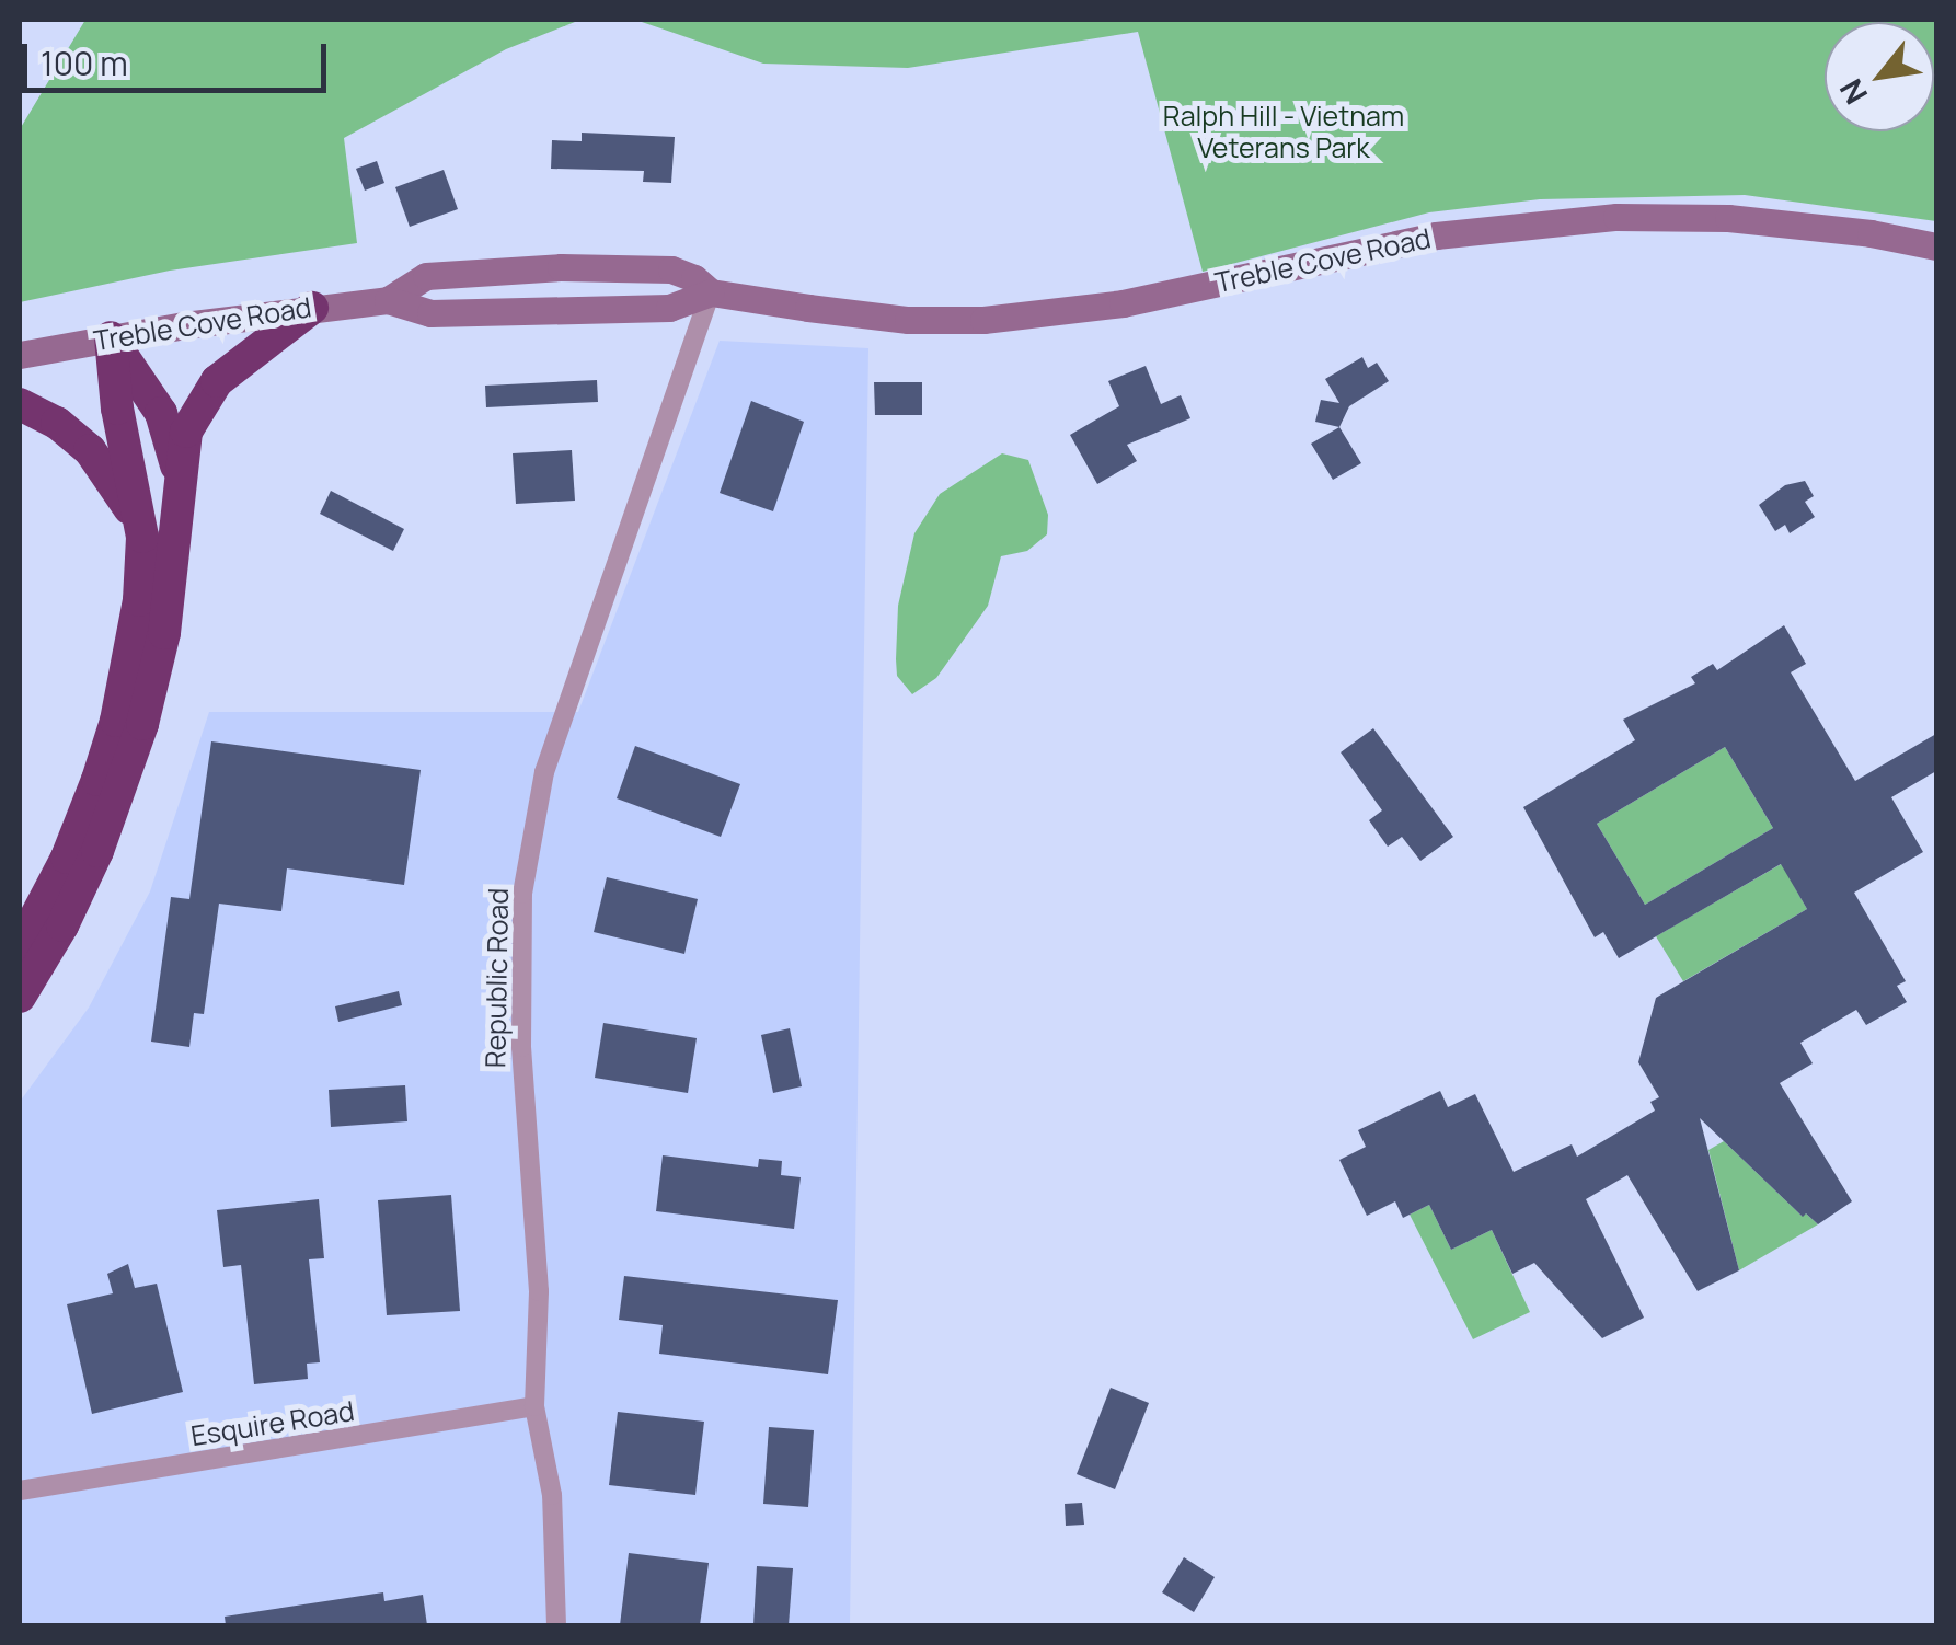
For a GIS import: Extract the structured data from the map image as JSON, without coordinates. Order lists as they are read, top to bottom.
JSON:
{
  "streets": {
    "main road": ["Treble Cove Road"],
    "street": ["Republic Road", "Esquire Road"]
  },
  "crossings": [
    ["Treble Cove Road", "Republic Road"],
    ["Republic Road", "Esquire Road"]
  ],
  "parks": ["Ralph Hill - Vietnam Veterans Park"],
  "scale_bar": "100 m",
  "north": "bottom left"
}
